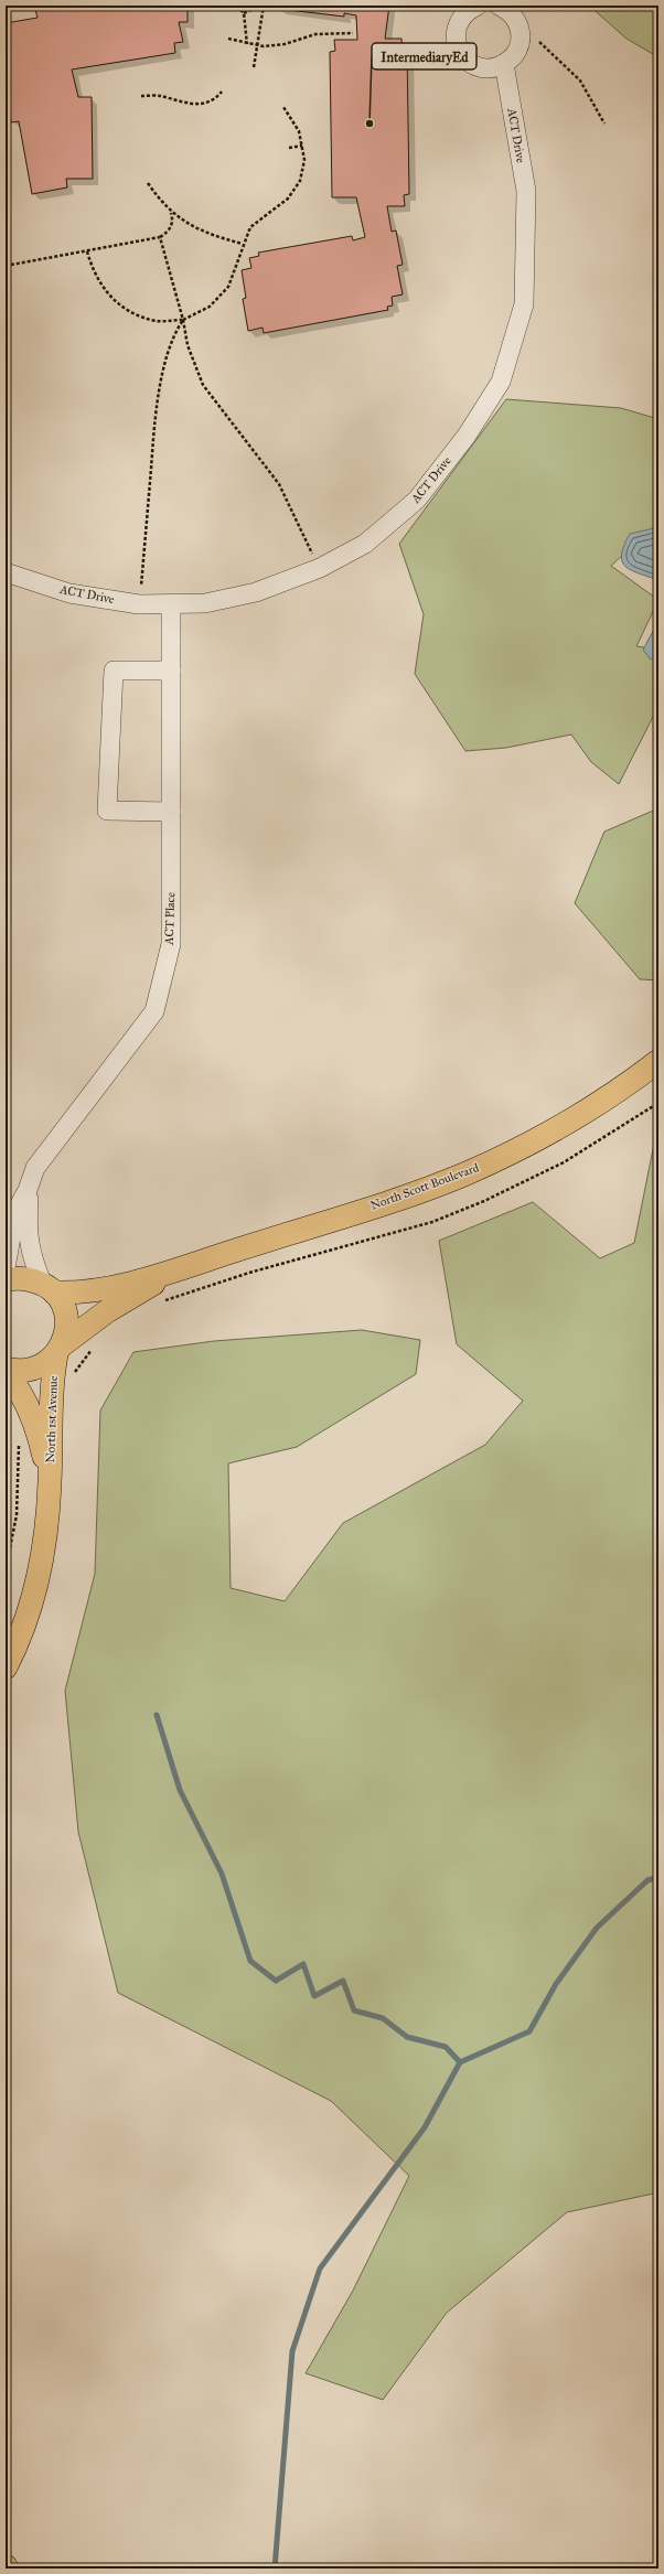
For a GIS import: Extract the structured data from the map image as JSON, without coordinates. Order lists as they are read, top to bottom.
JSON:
{
  "streets": {
    "main road": ["North Scott Boulevard", "North 1st Avenue"],
    "lane": ["ACT Drive", "ACT Place"]
  },
  "crossings": [
    ["ACT Drive", "ACT Place"],
    ["ACT Place", "North Scott Boulevard"],
    ["ACT Place", "North 1st Avenue"],
    ["North Scott Boulevard", "North 1st Avenue"]
  ],
  "places": ["IntermediaryEd"]
}
